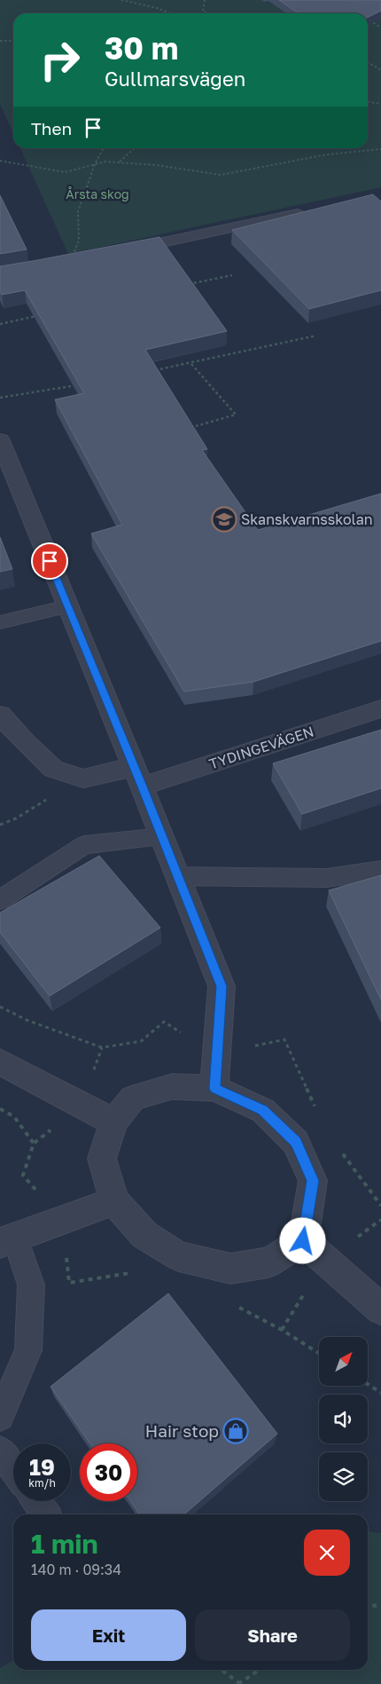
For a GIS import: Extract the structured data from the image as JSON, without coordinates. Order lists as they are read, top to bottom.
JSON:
{
  "streets": {
    "street": ["TYDINGEVÄGEN"]
  },
  "parks": ["Årsta skog"],
  "places": {
    "school or university": ["Skanskvarnsskolan"],
    "shop": ["Hair stop"]
  },
  "north": "top right",
  "page": {
    "turn": ["30 m", "Gullmarsvägen"],
    "then": "Then",
    "speed": "19 km/h",
    "limit": "30",
    "heading": ["1 min", "140 m · 09:34"],
    "buttons": ["Exit", "Share"]
  }
}
